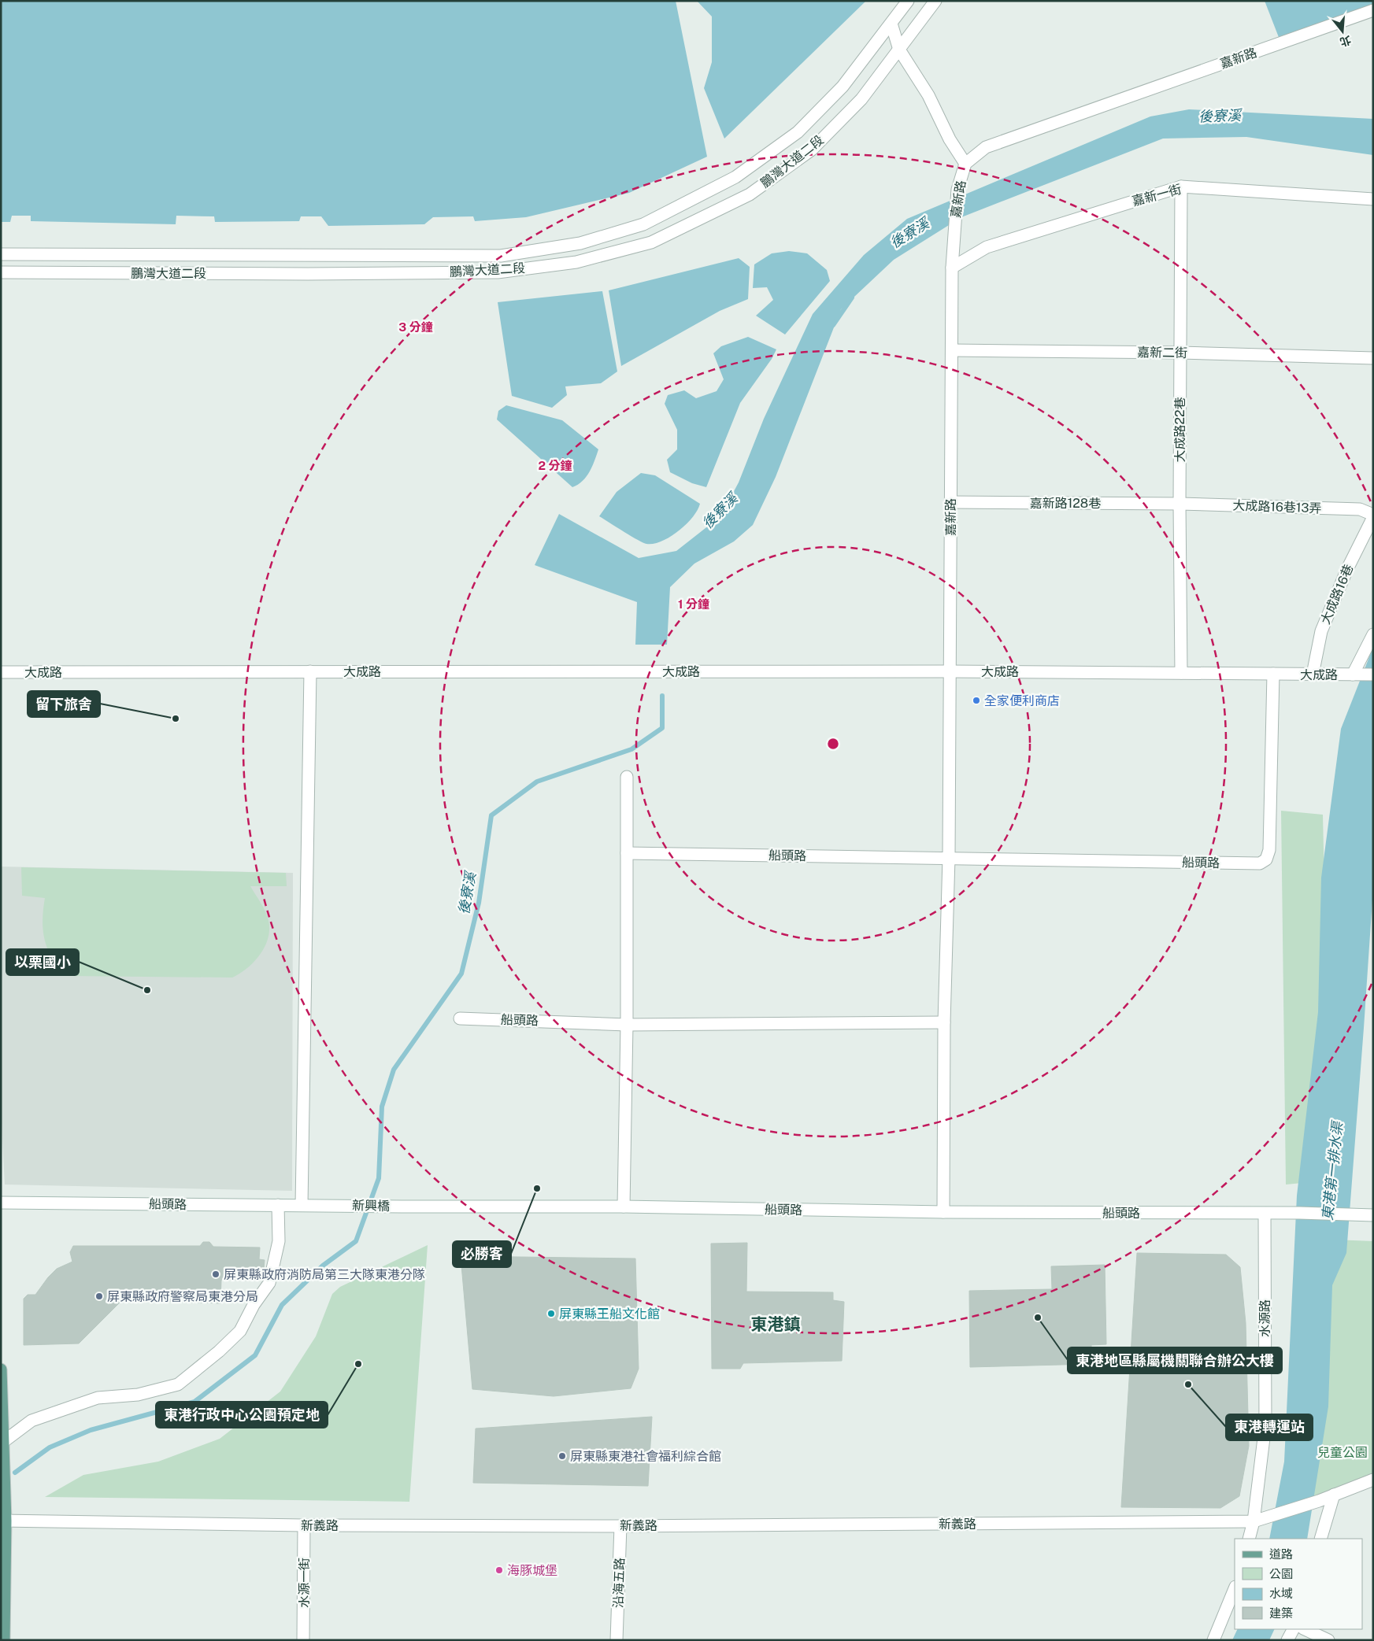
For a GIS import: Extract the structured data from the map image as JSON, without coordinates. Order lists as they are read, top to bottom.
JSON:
{
  "streets": {
    "street": [
      "嘉新路",
      "鵬灣大道二段",
      "嘉新一街",
      "嘉新二街",
      "大成路22巷",
      "嘉新路128巷",
      "大成路16巷13弄",
      "大成路16巷",
      "大成路",
      "船頭路",
      "新興橋",
      "水源路",
      "新義路",
      "水源一街",
      "沿海五路"
    ]
  },
  "crossings": [
    ["嘉新路", "嘉新一街"],
    ["嘉新路", "嘉新二街"],
    ["嘉新路", "嘉新路128巷"],
    ["嘉新路", "大成路"],
    ["嘉新一街", "大成路22巷"],
    ["嘉新二街", "大成路22巷"],
    ["大成路22巷", "嘉新路128巷"],
    ["大成路22巷", "大成路16巷13弄"],
    ["大成路22巷", "大成路"],
    ["嘉新路128巷", "大成路16巷13弄"],
    ["大成路16巷13弄", "大成路16巷"],
    ["大成路16巷", "大成路"],
    ["大成路", "船頭路"],
    ["船頭路", "新興橋"],
    ["船頭路", "水源路"],
    ["水源路", "新義路"],
    ["新義路", "水源一街"],
    ["新義路", "沿海五路"]
  ],
  "districts": ["東港鎮"],
  "water": ["後寮溪", "東港第一排水渠"],
  "parks": ["兒童公園"],
  "places": [
    "全家便利商店",
    "留下旅舍",
    "以栗國小",
    "必勝客",
    "屏東縣政府消防局第三大隊東港分隊",
    "屏東縣政府警察局東港分局",
    "屏東縣王船文化館",
    "東港地區縣屬機關聯合辦公大樓",
    "東港行政中心公園預定地",
    "東港轉運站",
    "屏東縣東港社會福利綜合館",
    "海豚城堡"
  ],
  "legend": [
    "道路",
    "公園",
    "水域",
    "建築"
  ],
  "north": "bottom",
  "rings": ["3 分鐘", "2 分鐘", "1 分鐘"]
}
